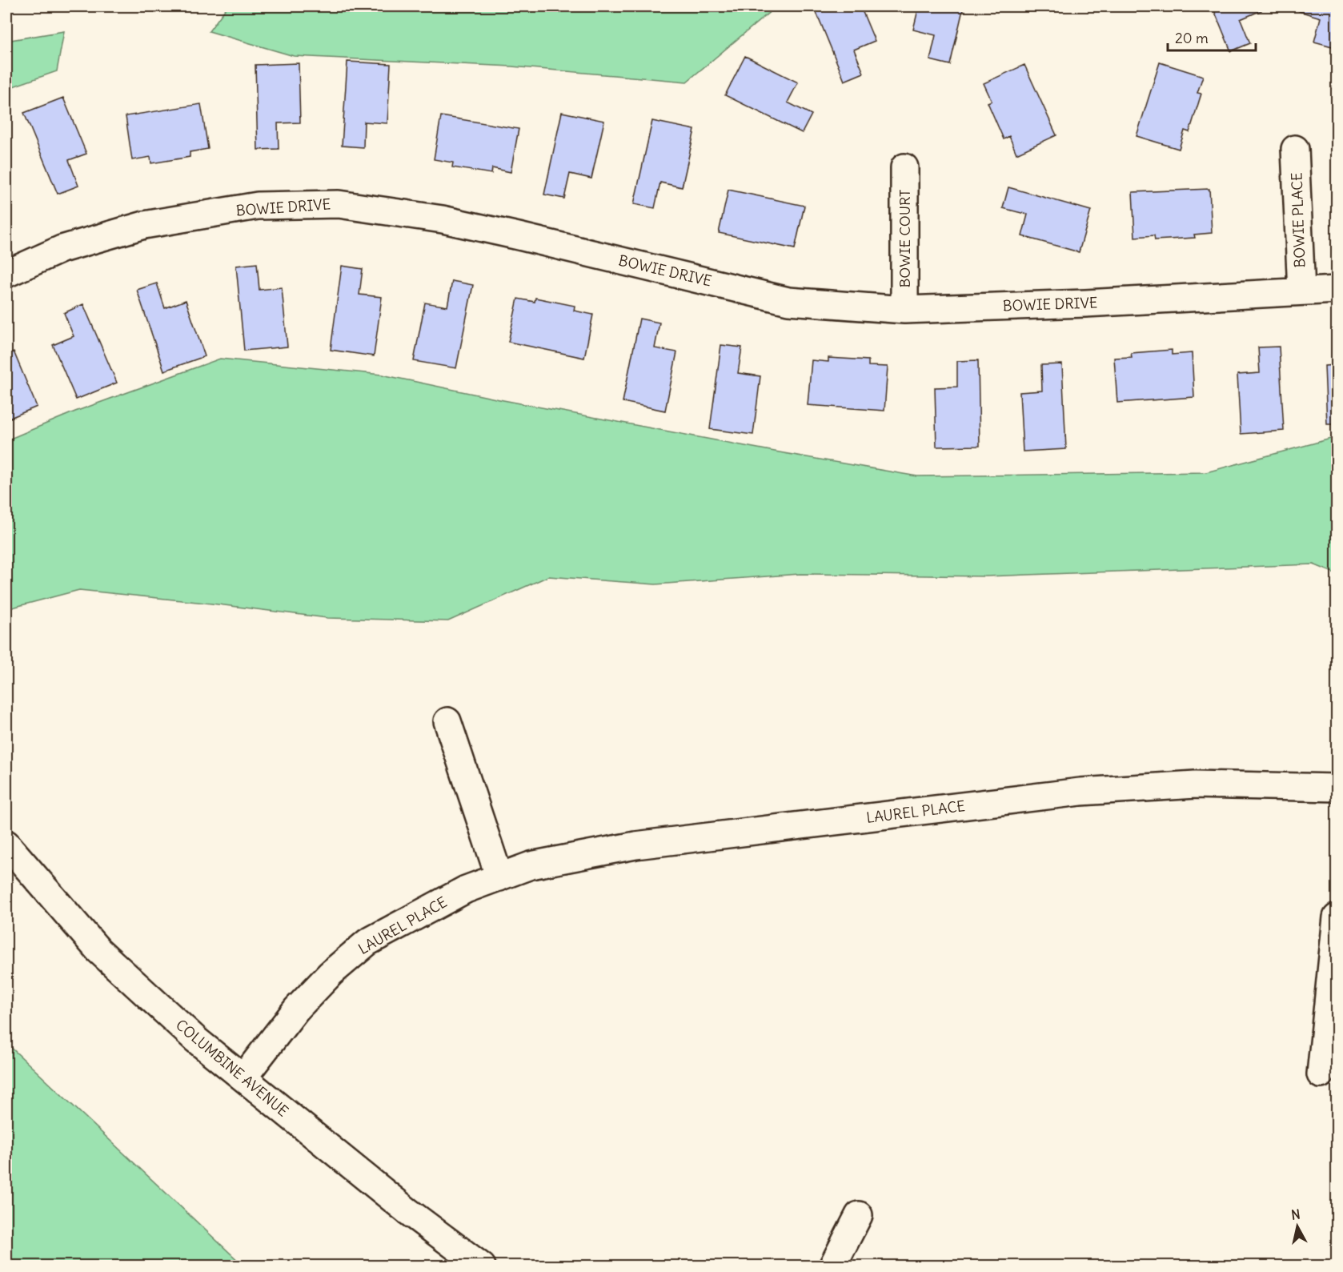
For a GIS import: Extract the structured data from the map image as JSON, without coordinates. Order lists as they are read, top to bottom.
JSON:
{
  "streets": {
    "street": [
      "BOWIE DRIVE",
      "BOWIE PLACE",
      "BOWIE COURT",
      "LAUREL PLACE",
      "COLUMBINE AVENUE"
    ]
  },
  "crossings": [
    ["BOWIE DRIVE", "BOWIE PLACE"],
    ["BOWIE DRIVE", "BOWIE COURT"],
    ["LAUREL PLACE", "COLUMBINE AVENUE"]
  ],
  "scale_bar": "20 m",
  "north": "top"
}
